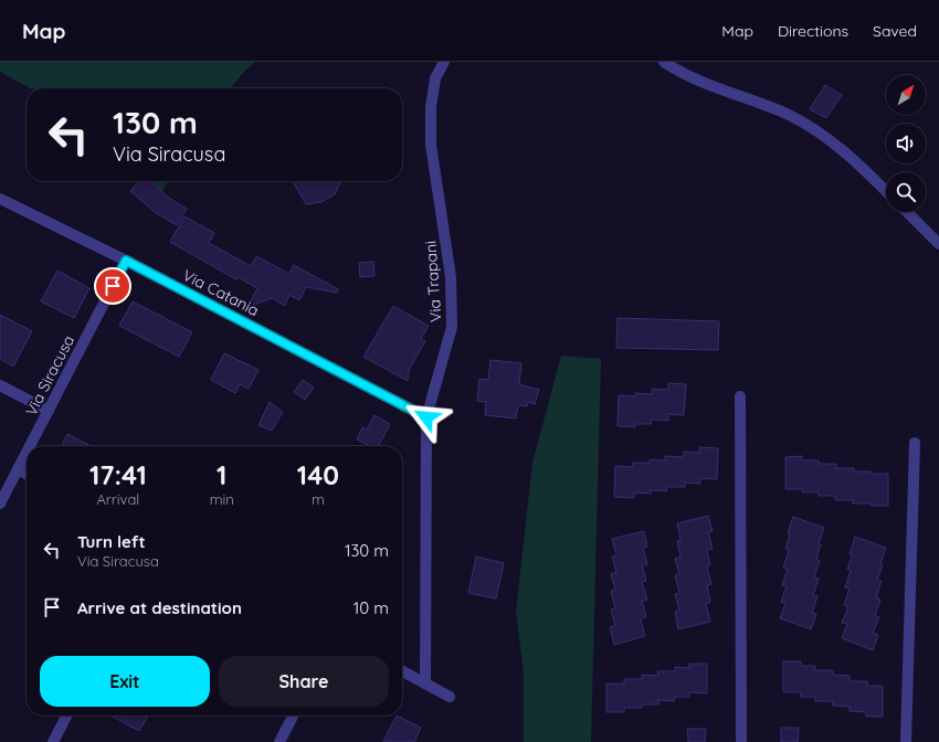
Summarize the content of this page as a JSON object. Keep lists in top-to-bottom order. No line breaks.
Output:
{"streets":{"street":["Via Trapani","Via Catania","Via Siracusa"]},"crossings":[["Via Trapani","Via Catania"],["Via Catania","Via Siracusa"]],"north":"top right","page":{"header":"Map","nav":["Map","Directions","Saved"],"turn":["130 m","Via Siracusa"],"eta":["17:41","Arrival","1","min","140","m"],"list":[{"name":"Turn left","note":"Via Siracusa","value":"130 m"},{"name":"Arrive at destination","value":"10 m"}],"buttons":["Exit","Share"]}}
